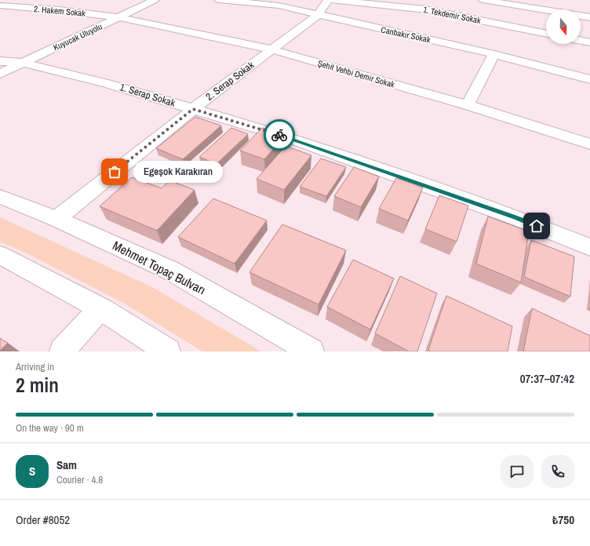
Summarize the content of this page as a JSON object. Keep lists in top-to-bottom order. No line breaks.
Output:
{"streets":{"street":["2. Hakem Sokak","1. Tekdemir Sokak","Canbakır Sokak","Kuyucak Uluyolu","Şehit Vehbi Demir Sokak","2. Serap Sokak","1. Serap Sokak","Mehmet Topaç Bulvarı"]},"crossings":[["2. Hakem Sokak","Kuyucak Uluyolu"],["2. Hakem Sokak","Şehit Vehbi Demir Sokak"],["Canbakır Sokak","2. Serap Sokak"],["Kuyucak Uluyolu","Şehit Vehbi Demir Sokak"],["Kuyucak Uluyolu","1. Serap Sokak"],["Şehit Vehbi Demir Sokak","2. Serap Sokak"],["2. Serap Sokak","1. Serap Sokak"],["2. Serap Sokak","Mehmet Topaç Bulvarı"]],"places":["Egeşok Karakıran"],"north":"bottom","page":{"bubble":"Egeşok Karakıran","heading":["2 min","Arriving in","07:37–07:42"],"panel":["Sam","Courier · 4.8","Order #8052","₺750"],"bar":"On the way · 90 m","round":"S"}}
